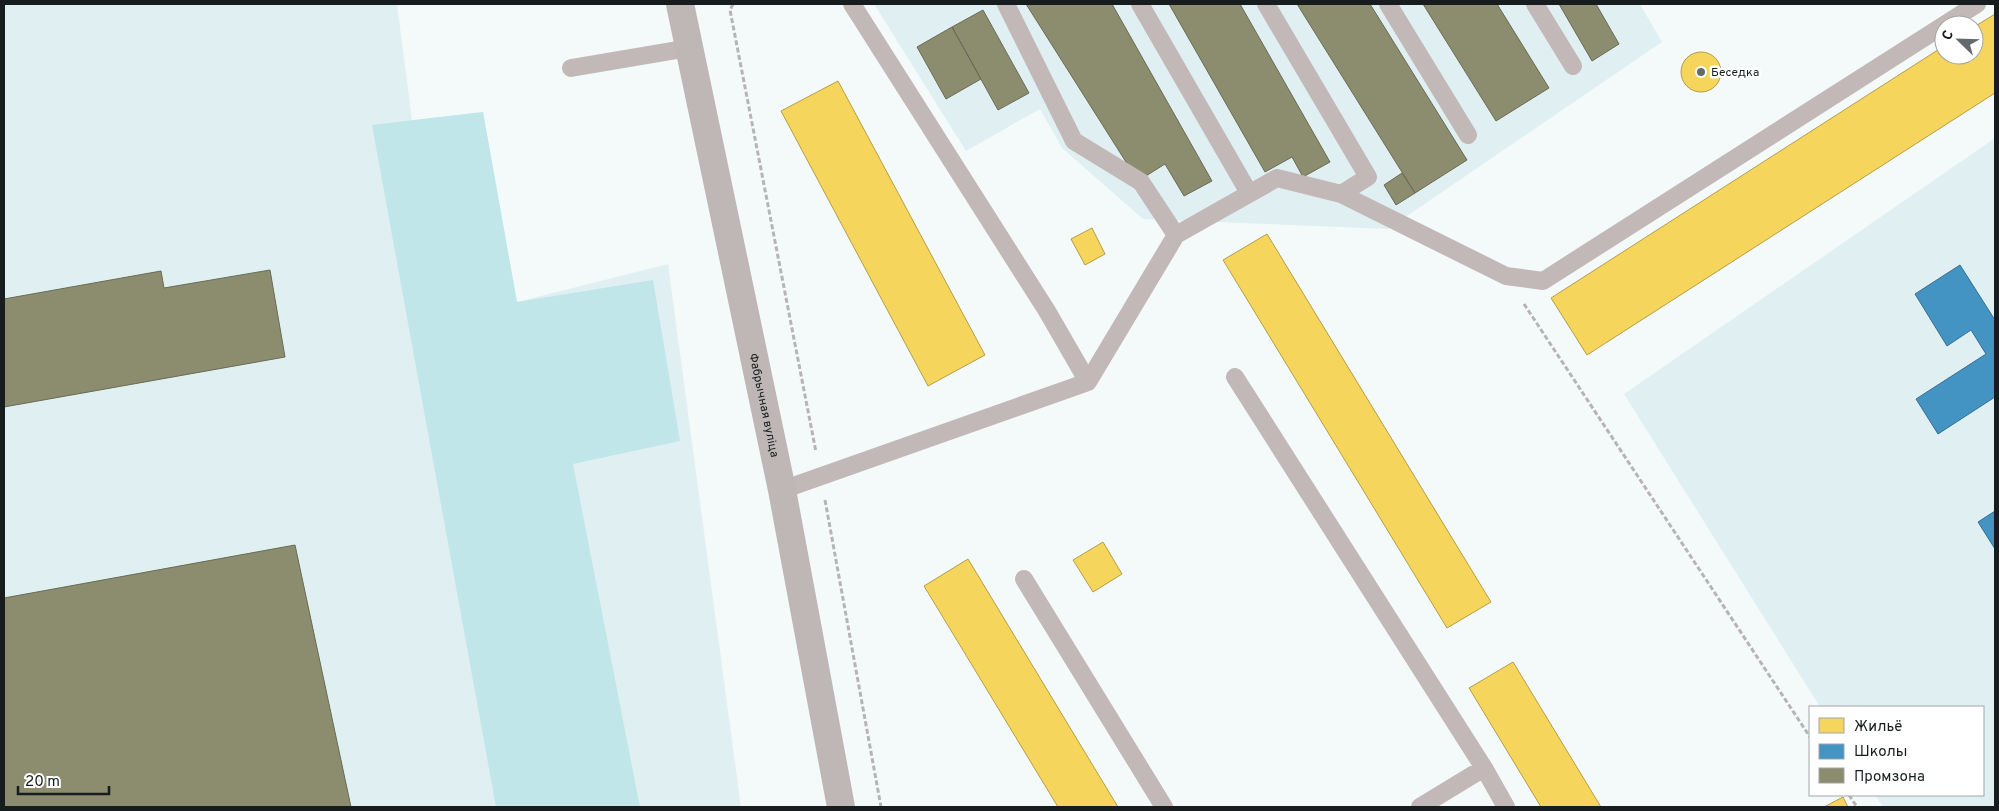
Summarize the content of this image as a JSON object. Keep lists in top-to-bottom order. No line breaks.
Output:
{"streets":{"main road":["Фабрычная вуліца"]},"places":["Беседка"],"legend":["Жильё","Школы","Промзона"],"scale_bar":"20 m","north":"top left"}
